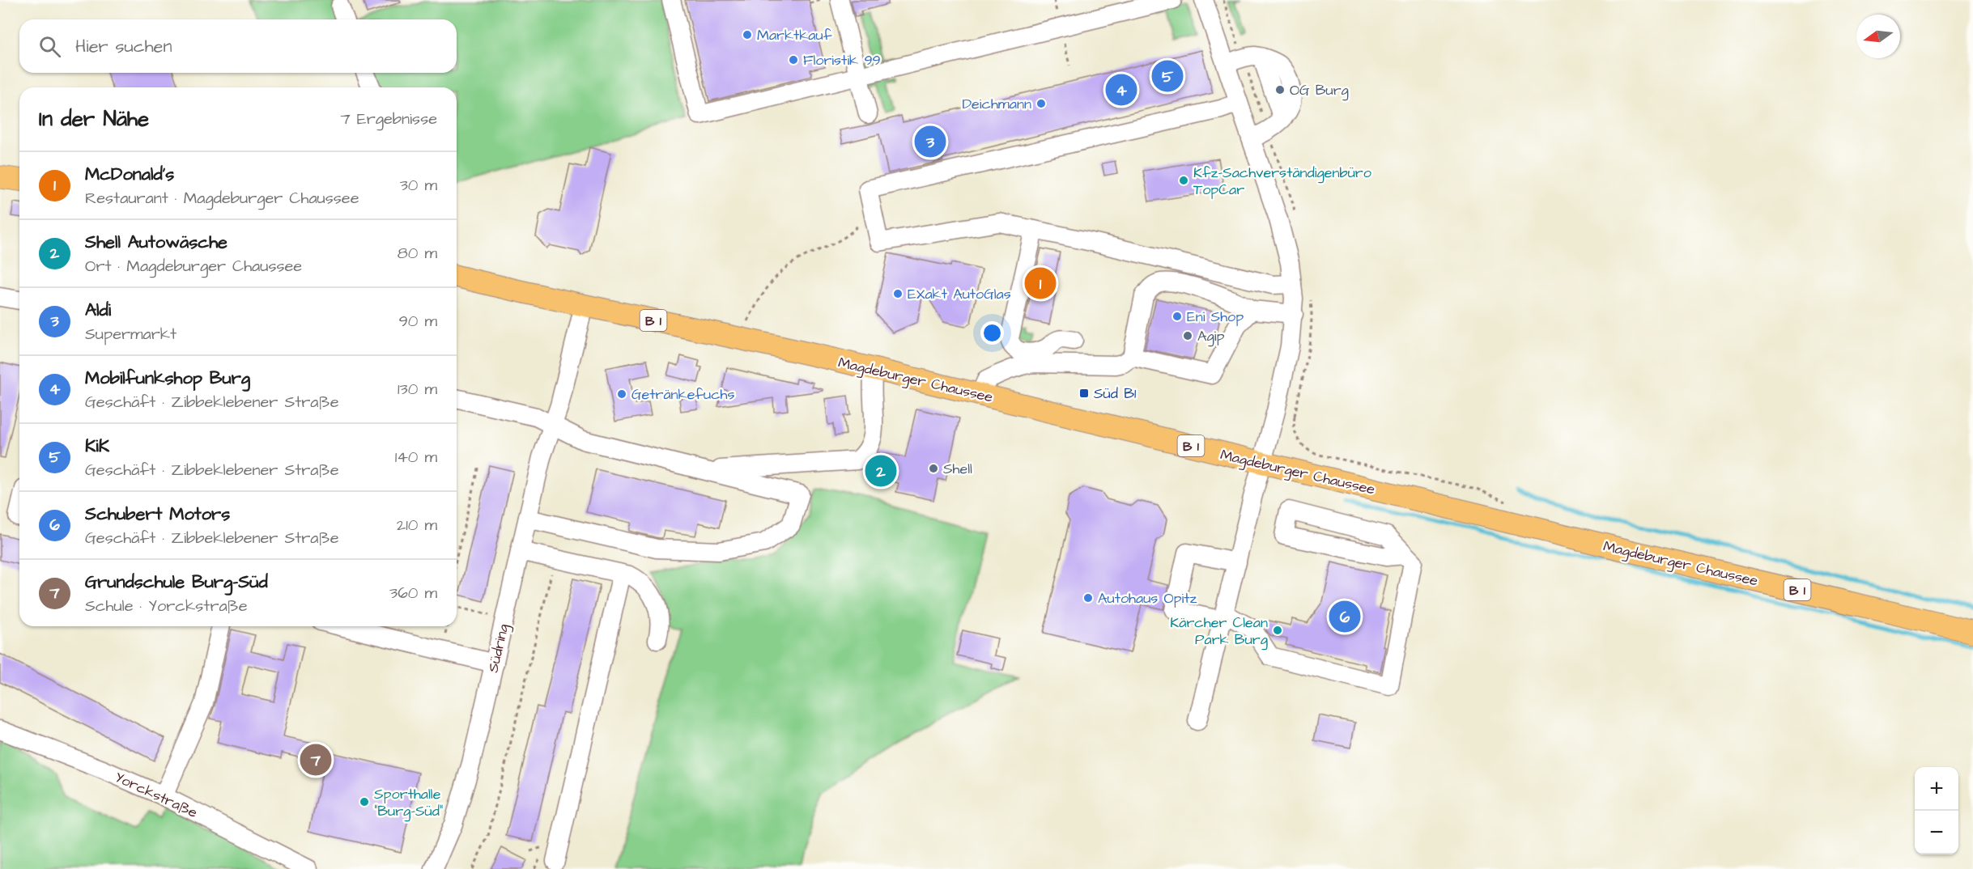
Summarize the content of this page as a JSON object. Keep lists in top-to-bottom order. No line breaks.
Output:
{"streets":{"main road":["B 1","Magdeburger Chaussee"],"street":["Südring","Yorckstraße"]},"crossings":[["Magdeburger Chaussee","Südring"]],"places":{"other":["Marktkauf","Floristik 99","OG Burg","Deichmann","Kfz-Sachverständigenbüro TopCar","EXakt AutoGlas","Eni Shop","Agip","Getränkefuchs","Shell","Autohaus Opitz","Kärcher Clean Park Burg","Sporthalle \"Burg-Süd\""],"transit":["Süd B1"]},"north":"left","page":{"search":"Hier suchen","pins":["5","4","3","1","2","6","7"],"heading":["In der Nähe","7 Ergebnisse"],"list":[{"mark":"1","name":"McDonald's","note":"Restaurant · Magdeburger Chaussee","value":"30 m"},{"mark":"2","name":"Shell Autowäsche","note":"Ort · Magdeburger Chaussee","value":"80 m"},{"mark":"3","name":"Aldi","note":"Supermarkt","value":"90 m"},{"mark":"4","name":"Mobilfunkshop Burg","note":"Geschäft · Zibbeklebener Straße","value":"130 m"},{"mark":"5","name":"KiK","note":"Geschäft · Zibbeklebener Straße","value":"140 m"},{"mark":"6","name":"Schubert Motors","note":"Geschäft · Zibbeklebener Straße","value":"210 m"},{"mark":"7","name":"Grundschule Burg-Süd","note":"Schule · Yorckstraße","value":"360 m"}],"map_buttons":["+","−"]}}
